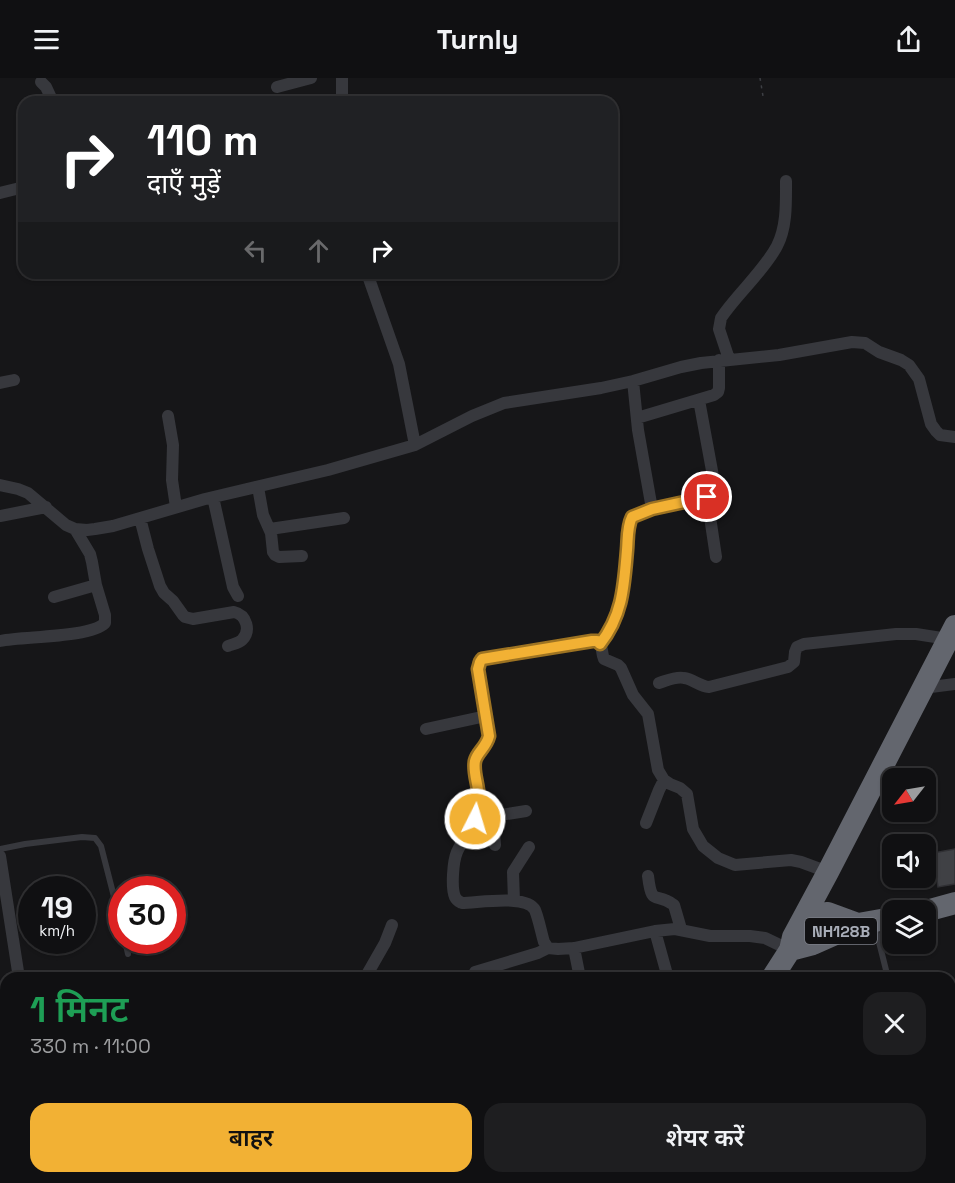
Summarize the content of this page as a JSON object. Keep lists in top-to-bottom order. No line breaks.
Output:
{"streets":{"highway":["NH128B"]},"north":"bottom left","page":{"header":"Turnly","turn":["110 m","दाएँ मुड़ें"],"speed":"19 km/h","limit":"30","heading":["1 मिनट","330 m · 11:00"],"buttons":["बाहर","शेयर करें"]}}
